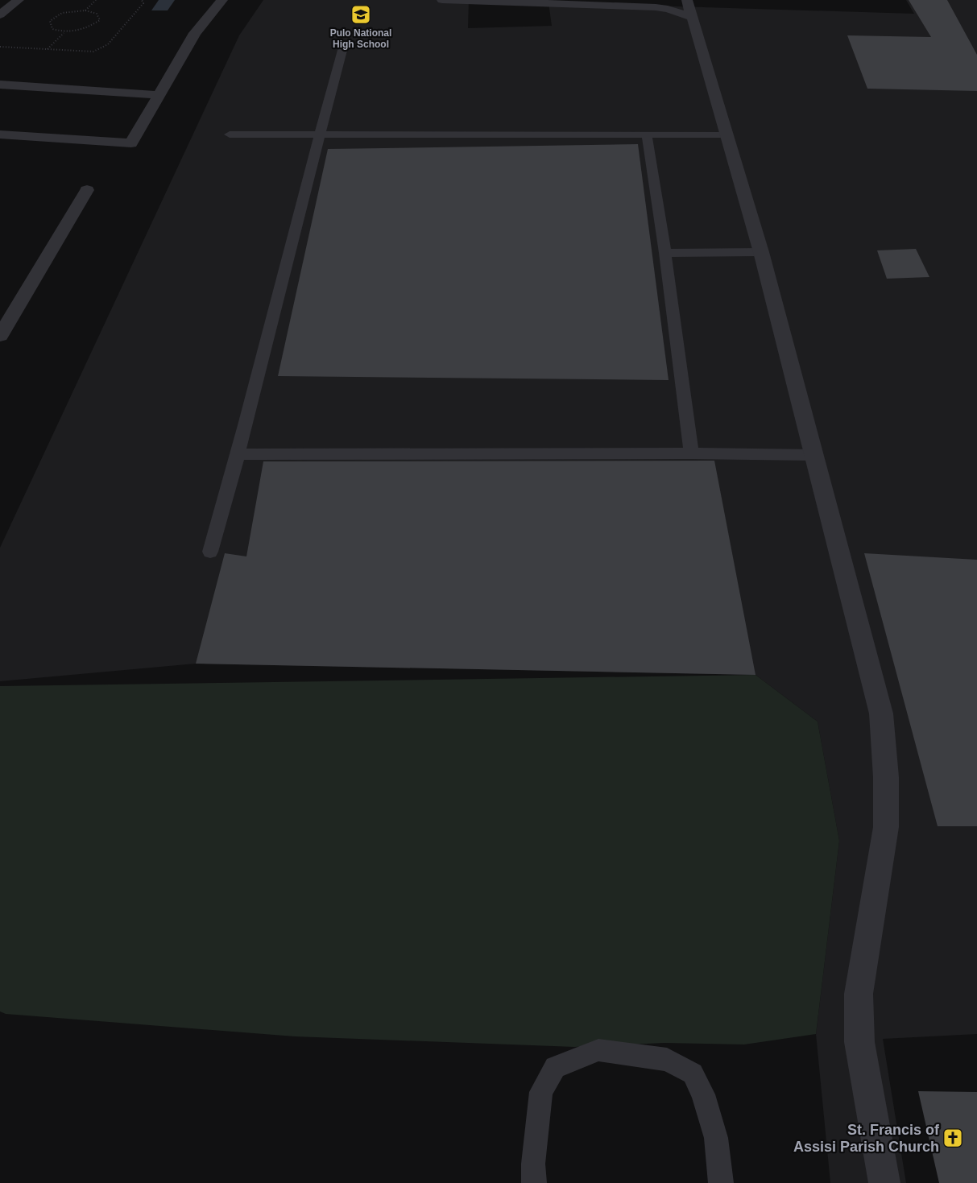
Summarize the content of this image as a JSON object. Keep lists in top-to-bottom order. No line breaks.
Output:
{"places":{"school or university":["Pulo National High School"],"church":["St. Francis of Assisi Parish Church"]}}
